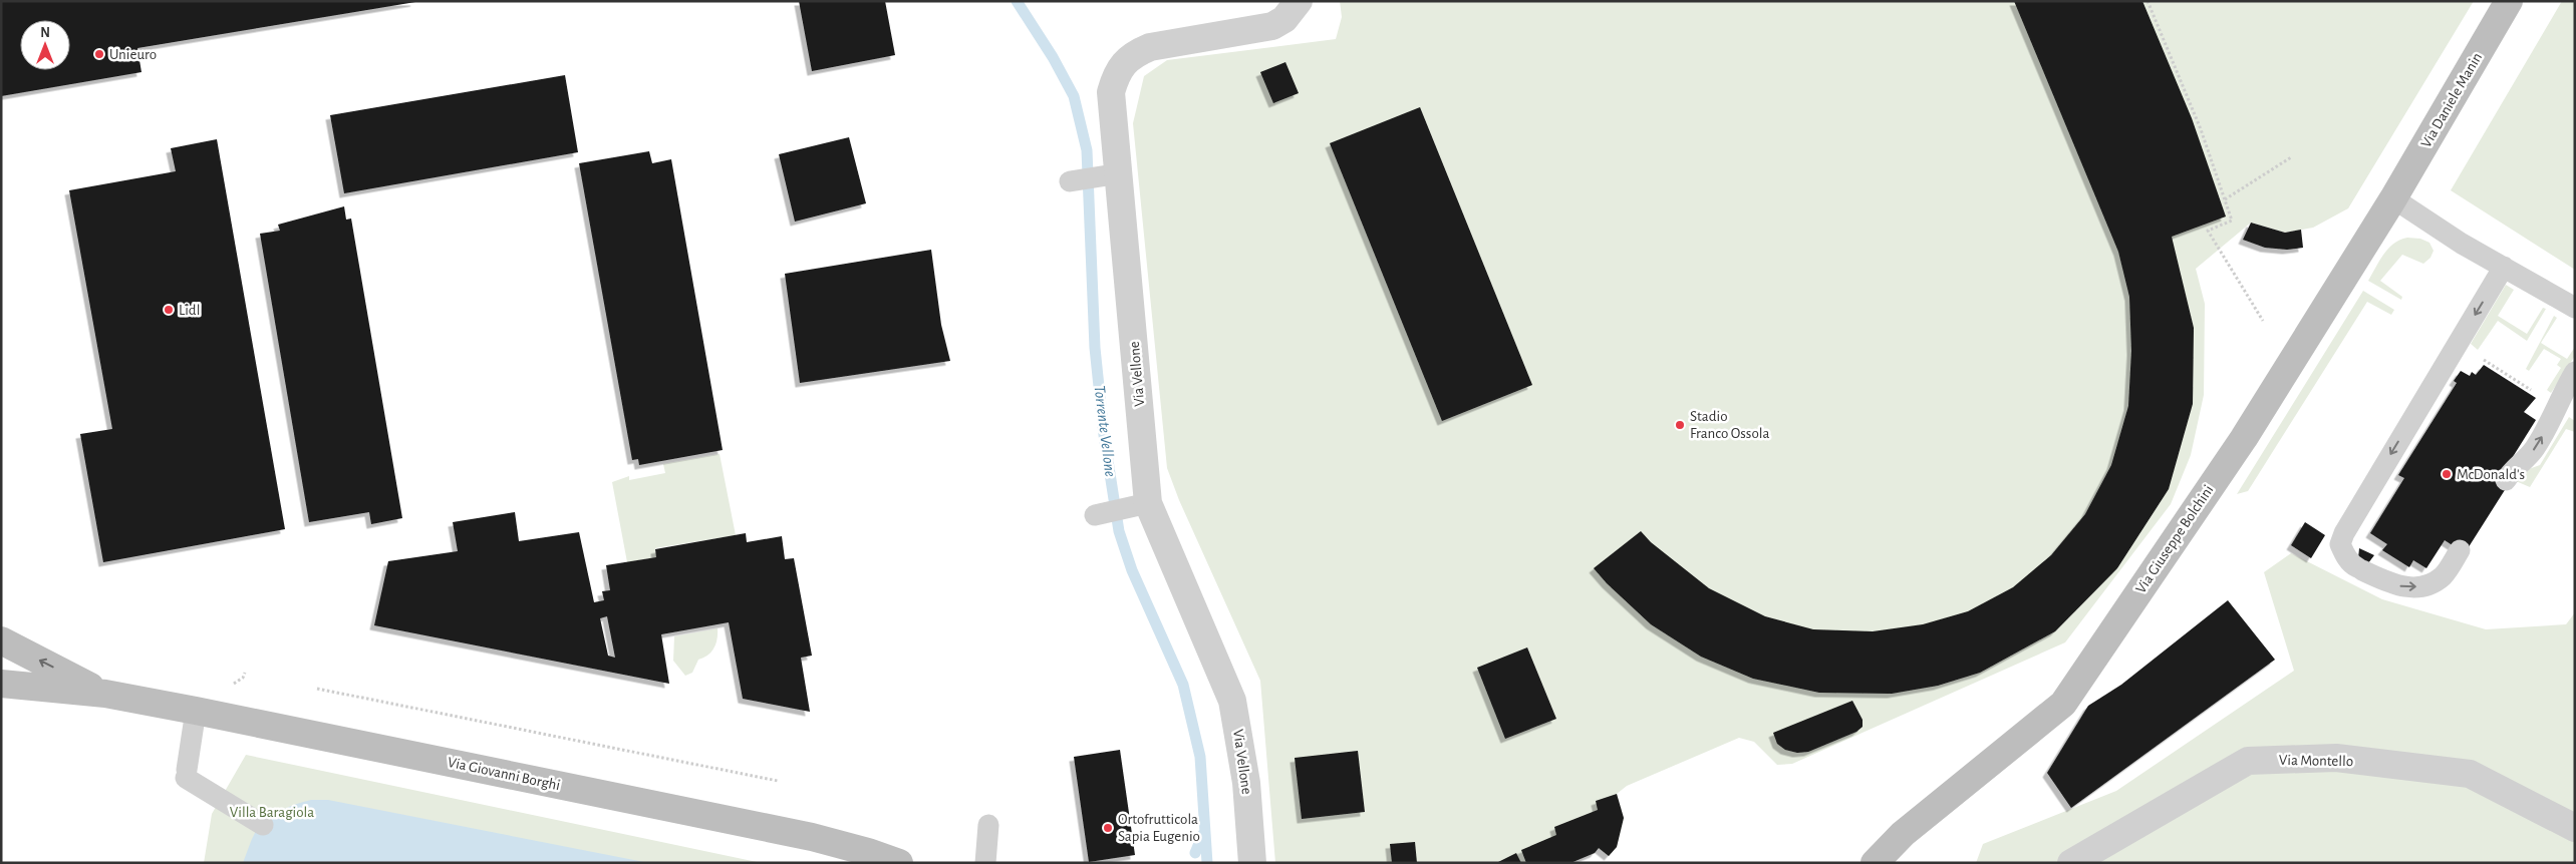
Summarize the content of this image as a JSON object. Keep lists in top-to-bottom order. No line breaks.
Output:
{"streets":{"main road":["Via Daniele Manin","Via Giuseppe Bolchini","Via Giovanni Borghi"],"street":["Via Vellone","Via Montello"]},"crossings":[["Via Daniele Manin","Via Giuseppe Bolchini"]],"water":["Torrente Vellone"],"parks":["Villa Baragiola"],"places":["Unieuro","Lidl","Stadio Franco Ossola","McDonald's","Ortofrutticola Sapia Eugenio"],"north":"top"}
